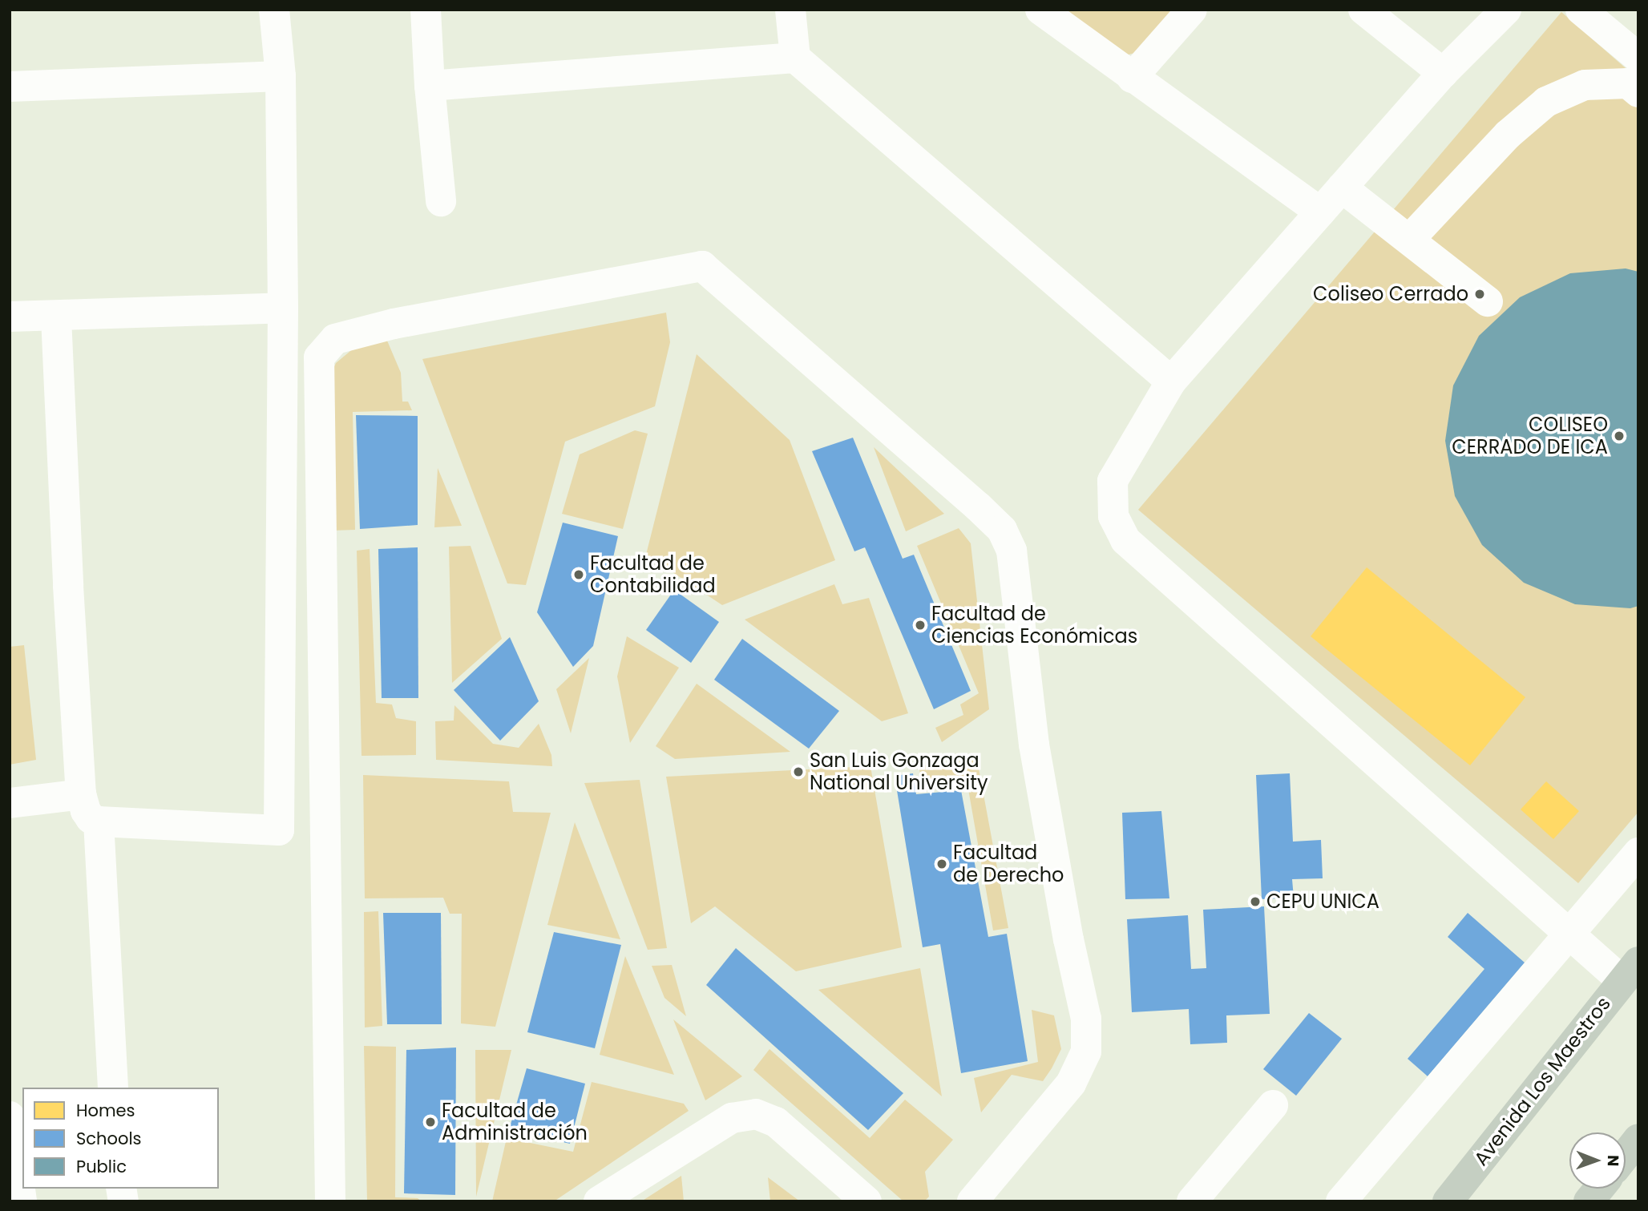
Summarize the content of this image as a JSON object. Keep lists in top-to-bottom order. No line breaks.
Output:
{"streets":{"highway":["Avenida Los Maestros"]},"places":["Coliseo Cerrado","COLISEO CERRADO DE ICA","Facultad de Contabilidad","Facultad de Ciencias Económicas","San Luis Gonzaga National University","Facultad de Derecho","CEPU UNICA","Facultad de Administración"],"legend":["Homes","Schools","Public"],"north":"right"}
